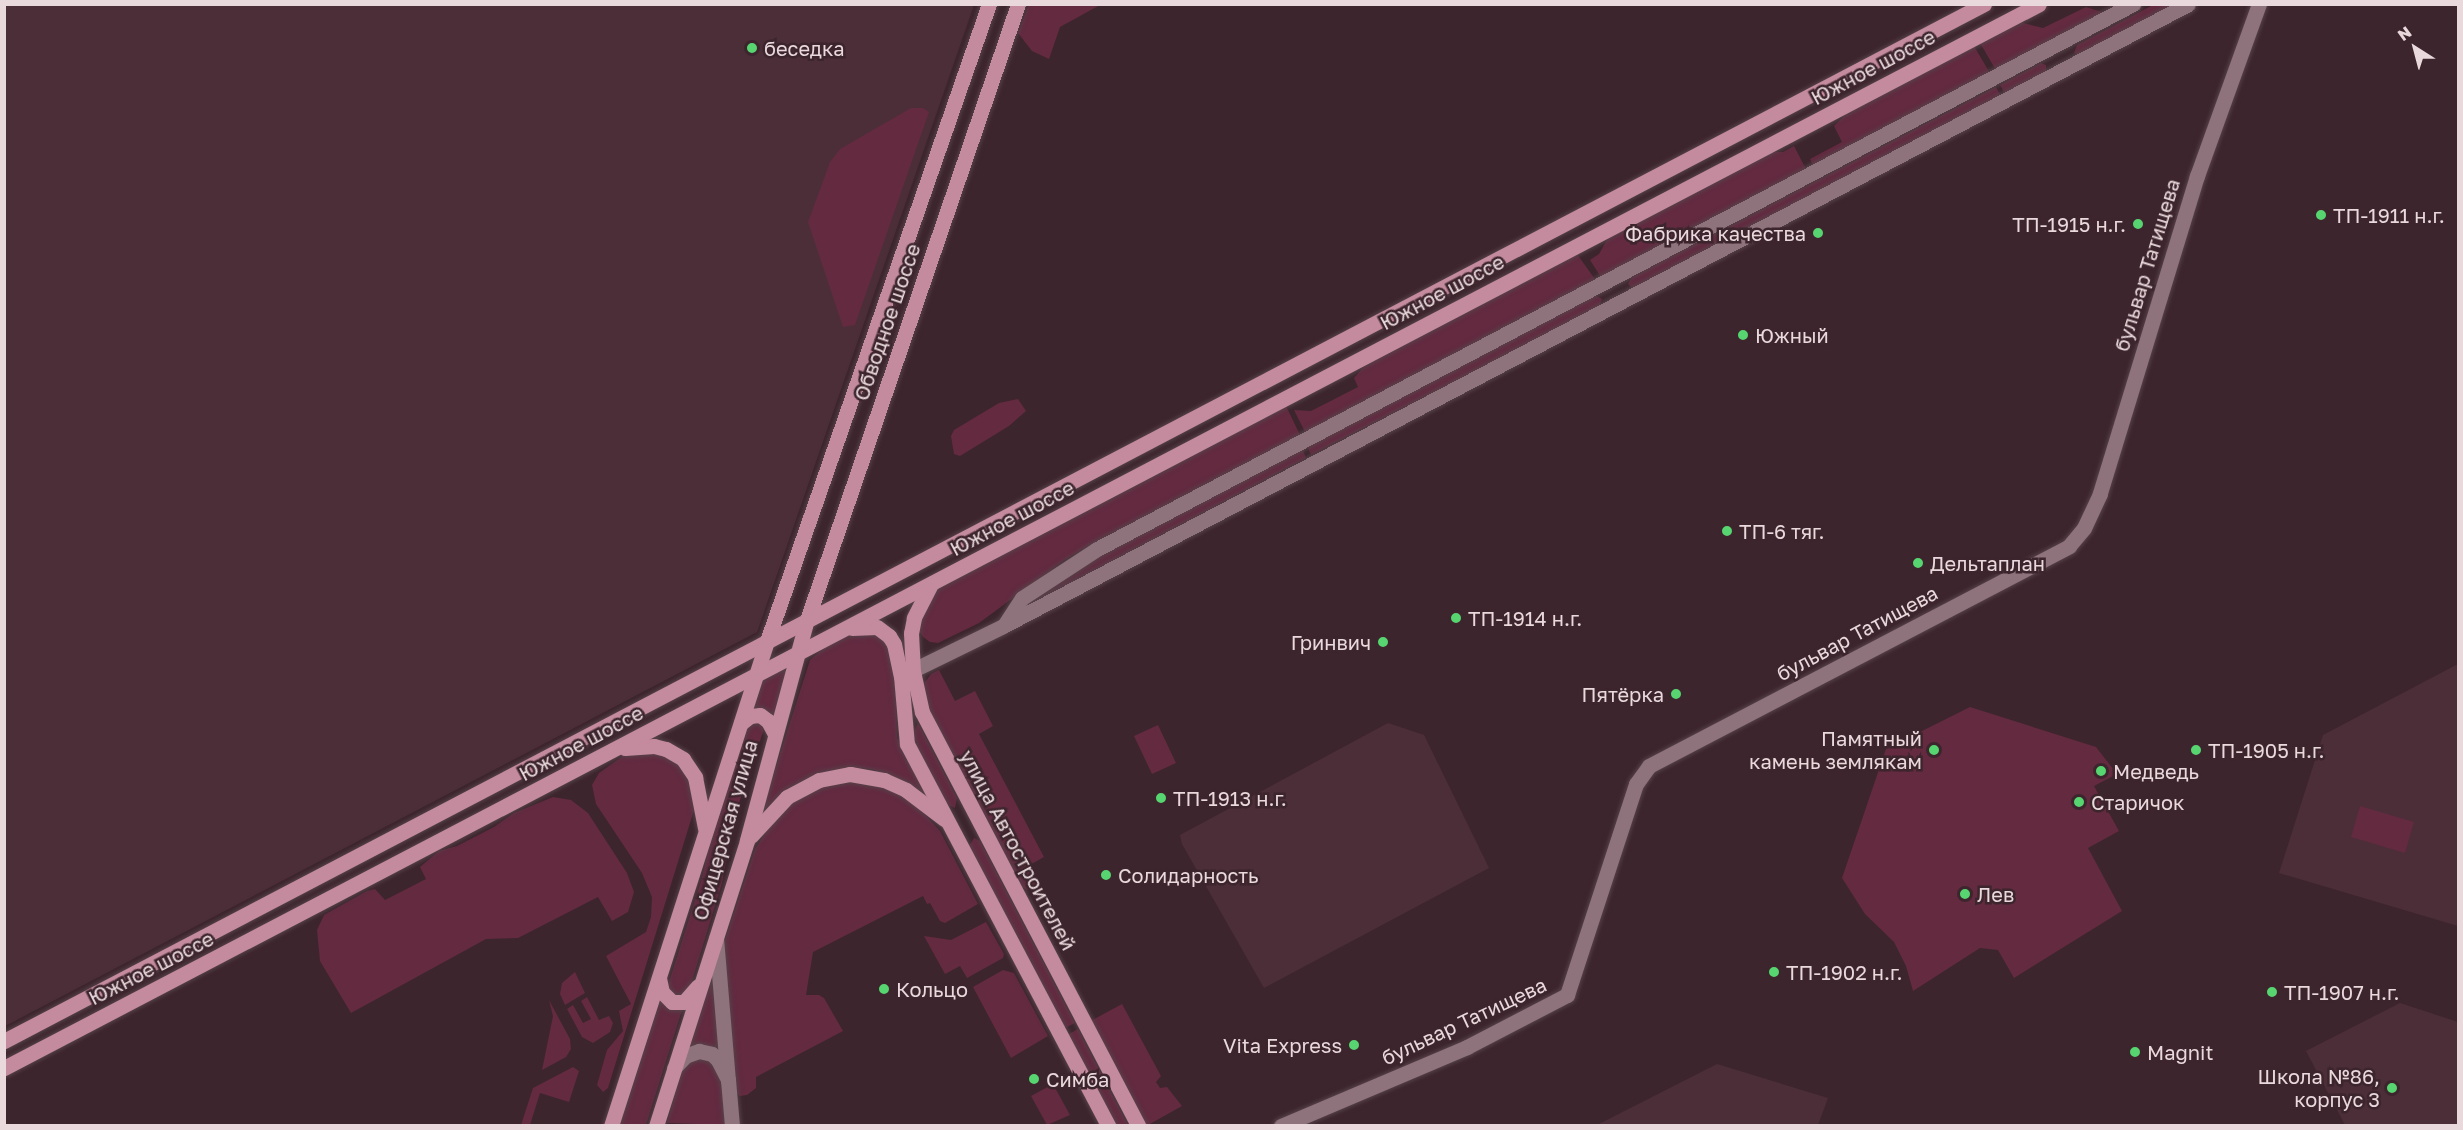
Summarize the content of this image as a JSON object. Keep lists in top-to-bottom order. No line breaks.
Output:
{"streets":{"main road":["Южное шоссе","Обводное шоссе","Офицерская улица","улица Автостроителей"],"street":["бульвар Татищева"]},"crossings":[["Южное шоссе","Обводное шоссе"],["Южное шоссе","Офицерская улица"],["Южное шоссе","улица Автостроителей"],["Обводное шоссе","Офицерская улица"],["Офицерская улица","улица Автостроителей"]],"places":["беседка","ТП-1911 н.г.","ТП-1915 н.г.","Фабрика качества","Южный","ТП-6 тяг.","Дельтаплан","ТП-1914 н.г.","Гринвич","Пятёрка","Памятный камень землякам","ТП-1905 н.г.","Медведь","ТП-1913 н.г.","Старичок","Солидарность","Лев","ТП-1902 н.г.","Кольцо","ТП-1907 н.г.","Vita Express","Magnit","Симба","Школа №86, корпус 3"],"north":"top left"}
